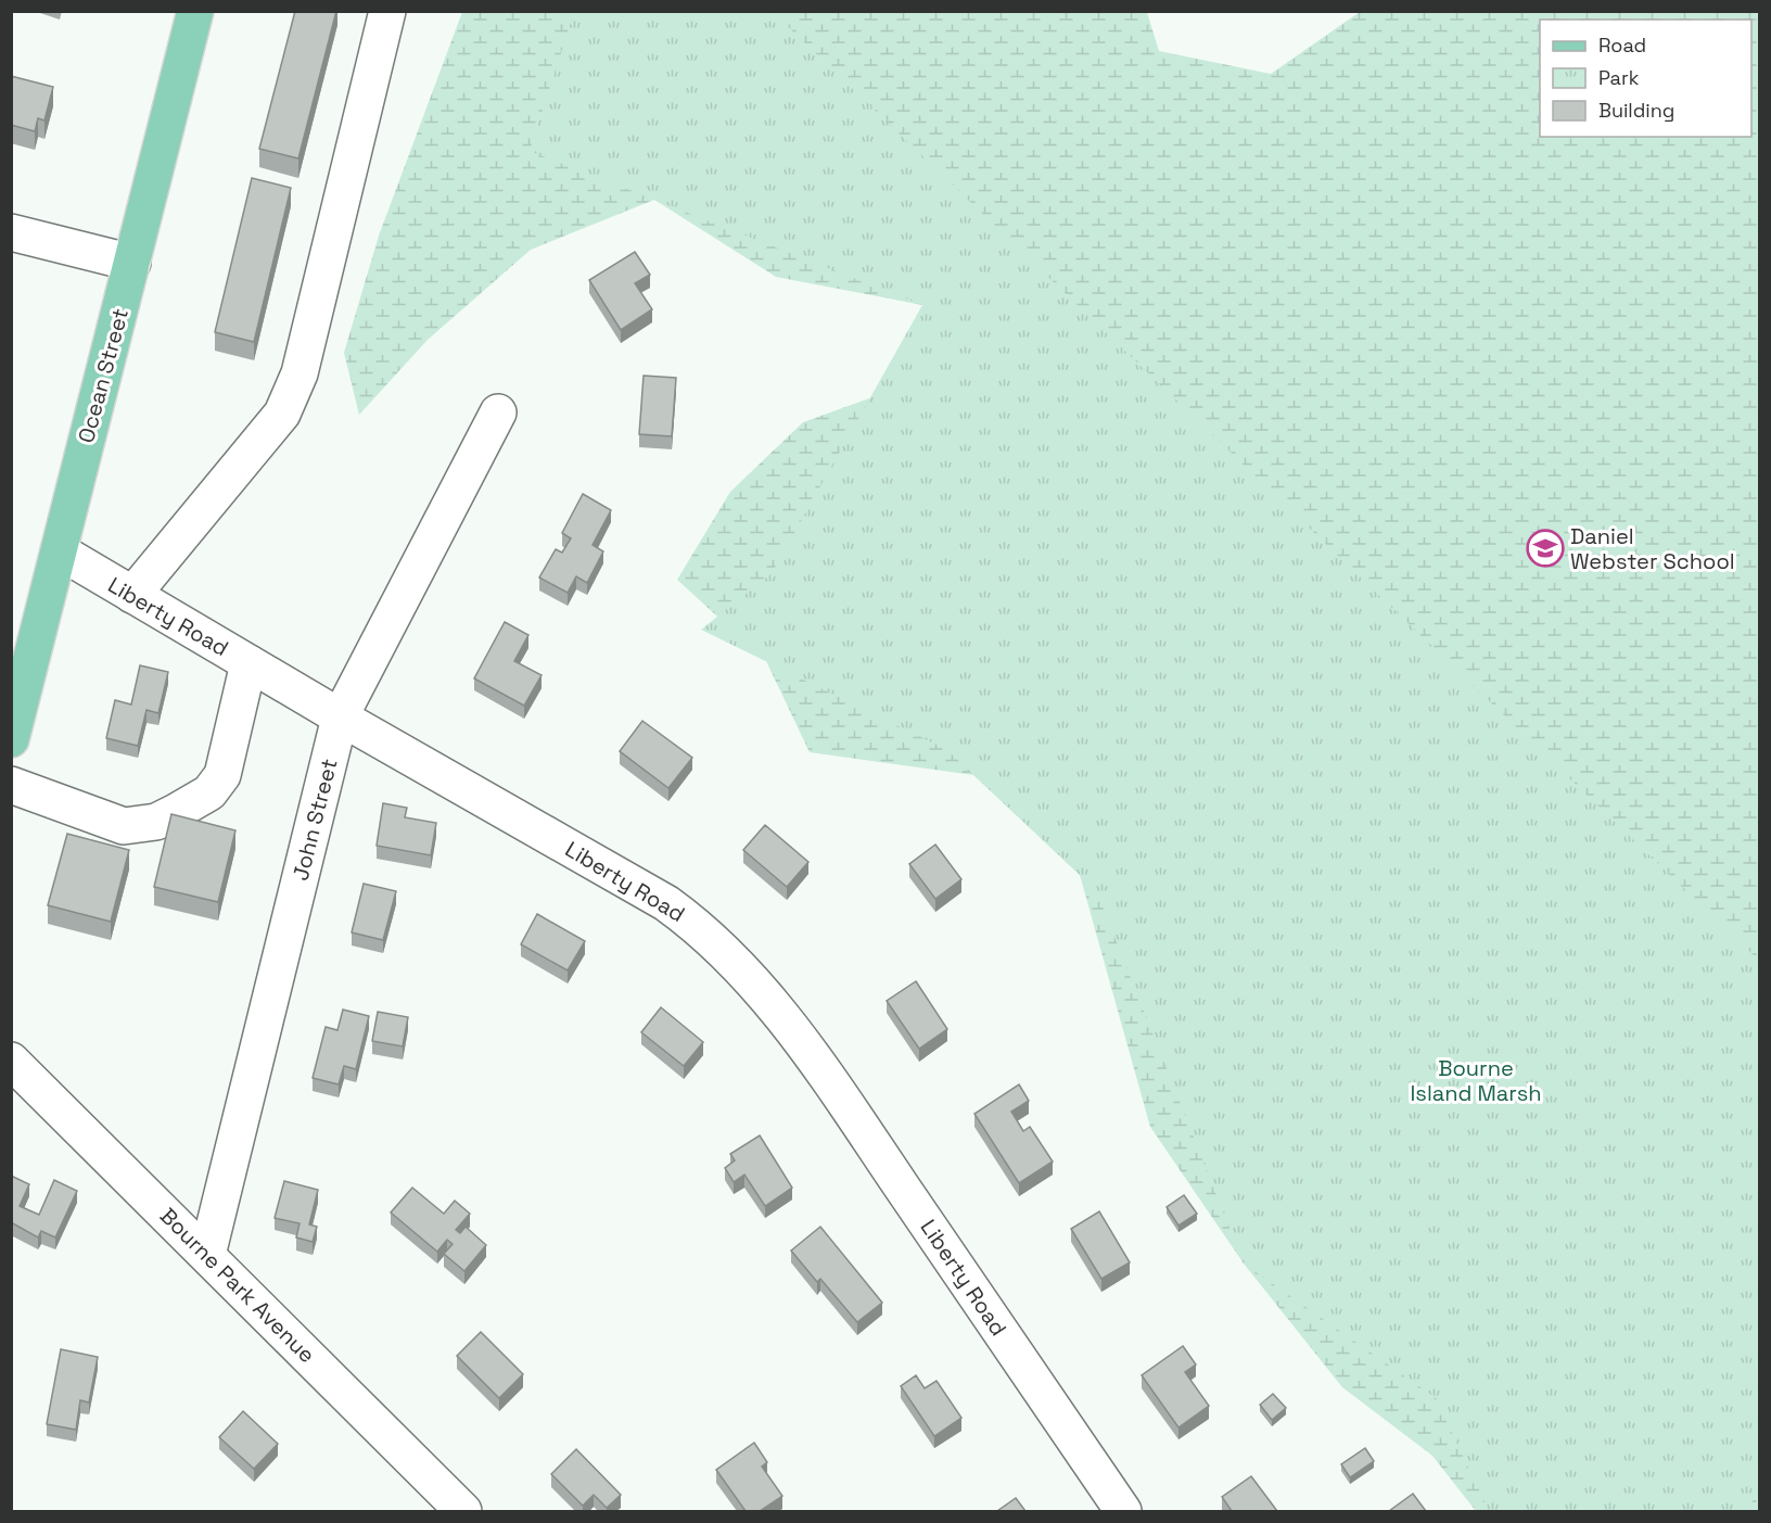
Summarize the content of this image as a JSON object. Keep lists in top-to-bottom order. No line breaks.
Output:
{"streets":{"main road":["Ocean Street"],"street":["Liberty Road","John Street","Bourne Park Avenue"]},"crossings":[["Ocean Street","Liberty Road"],["Liberty Road","John Street"],["John Street","Bourne Park Avenue"]],"parks":["Bourne Island Marsh"],"places":{"school or university":["Daniel Webster School"]},"legend":["Road","Park","Building"]}
